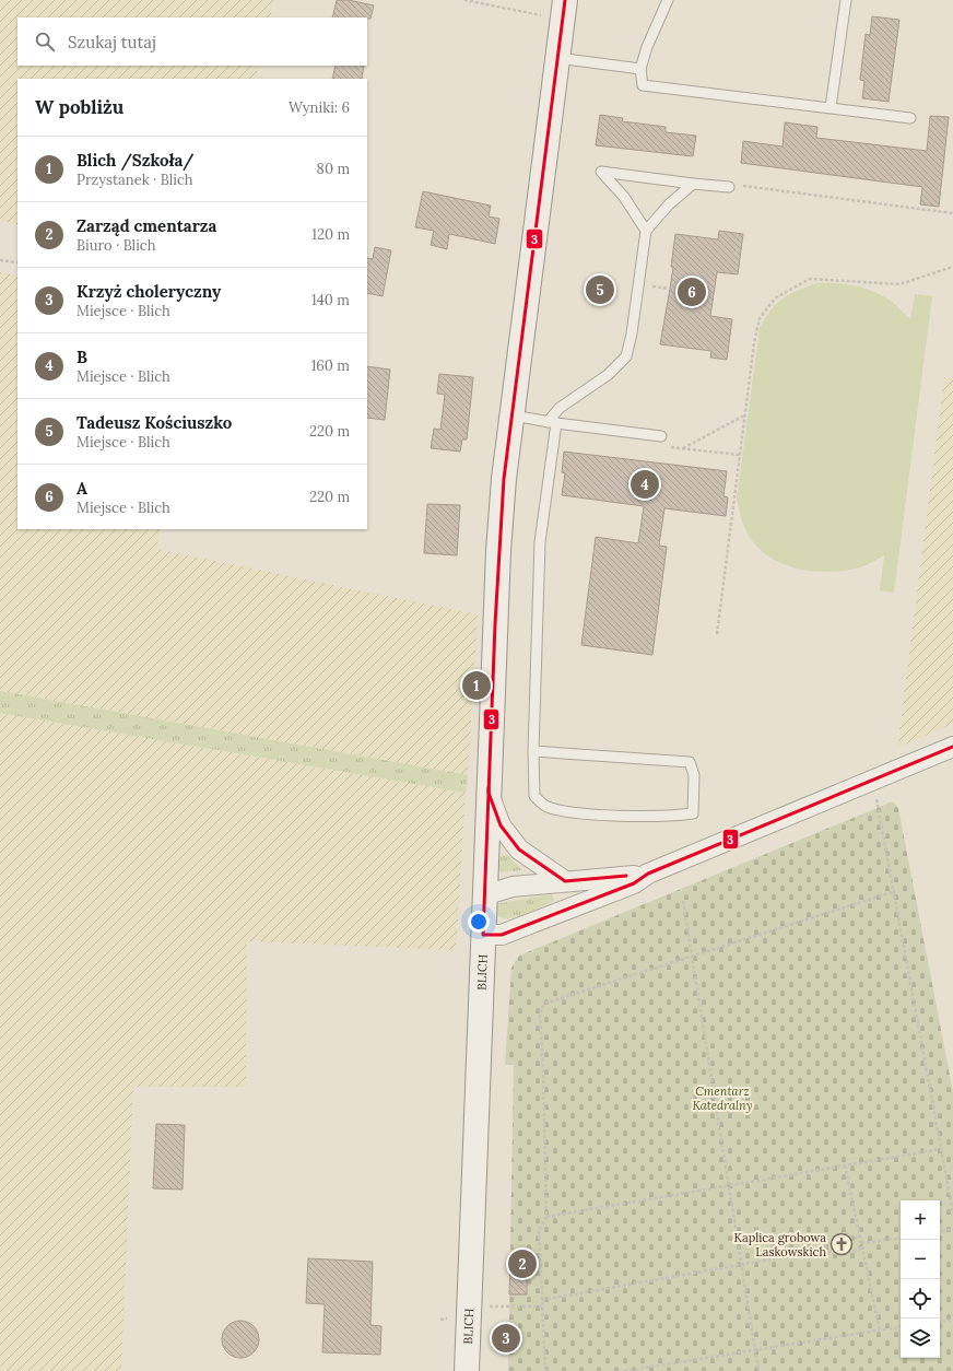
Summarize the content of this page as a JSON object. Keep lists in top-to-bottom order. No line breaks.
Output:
{"streets":{"street":["BLICH"]},"parks":["Cmentarz Katedralny"],"places":{"church":["Kaplica grobowa Laskowskich"]},"lines":["transit line 3"],"page":{"search":"Szukaj tutaj","heading":["W pobliżu","Wyniki: 6"],"list":[{"mark":"1","name":"Blich /Szkoła/","note":"Przystanek · Blich","value":"80 m"},{"mark":"2","name":"Zarząd cmentarza","note":"Biuro · Blich","value":"120 m"},{"mark":"3","name":"Krzyż choleryczny","note":"Miejsce · Blich","value":"140 m"},{"mark":"4","name":"B","note":"Miejsce · Blich","value":"160 m"},{"mark":"5","name":"Tadeusz Kościuszko","note":"Miejsce · Blich","value":"220 m"},{"mark":"6","name":"A","note":"Miejsce · Blich","value":"220 m"}],"pins":["5","6","4","1","2","3"],"map_buttons":["+","−"]}}
